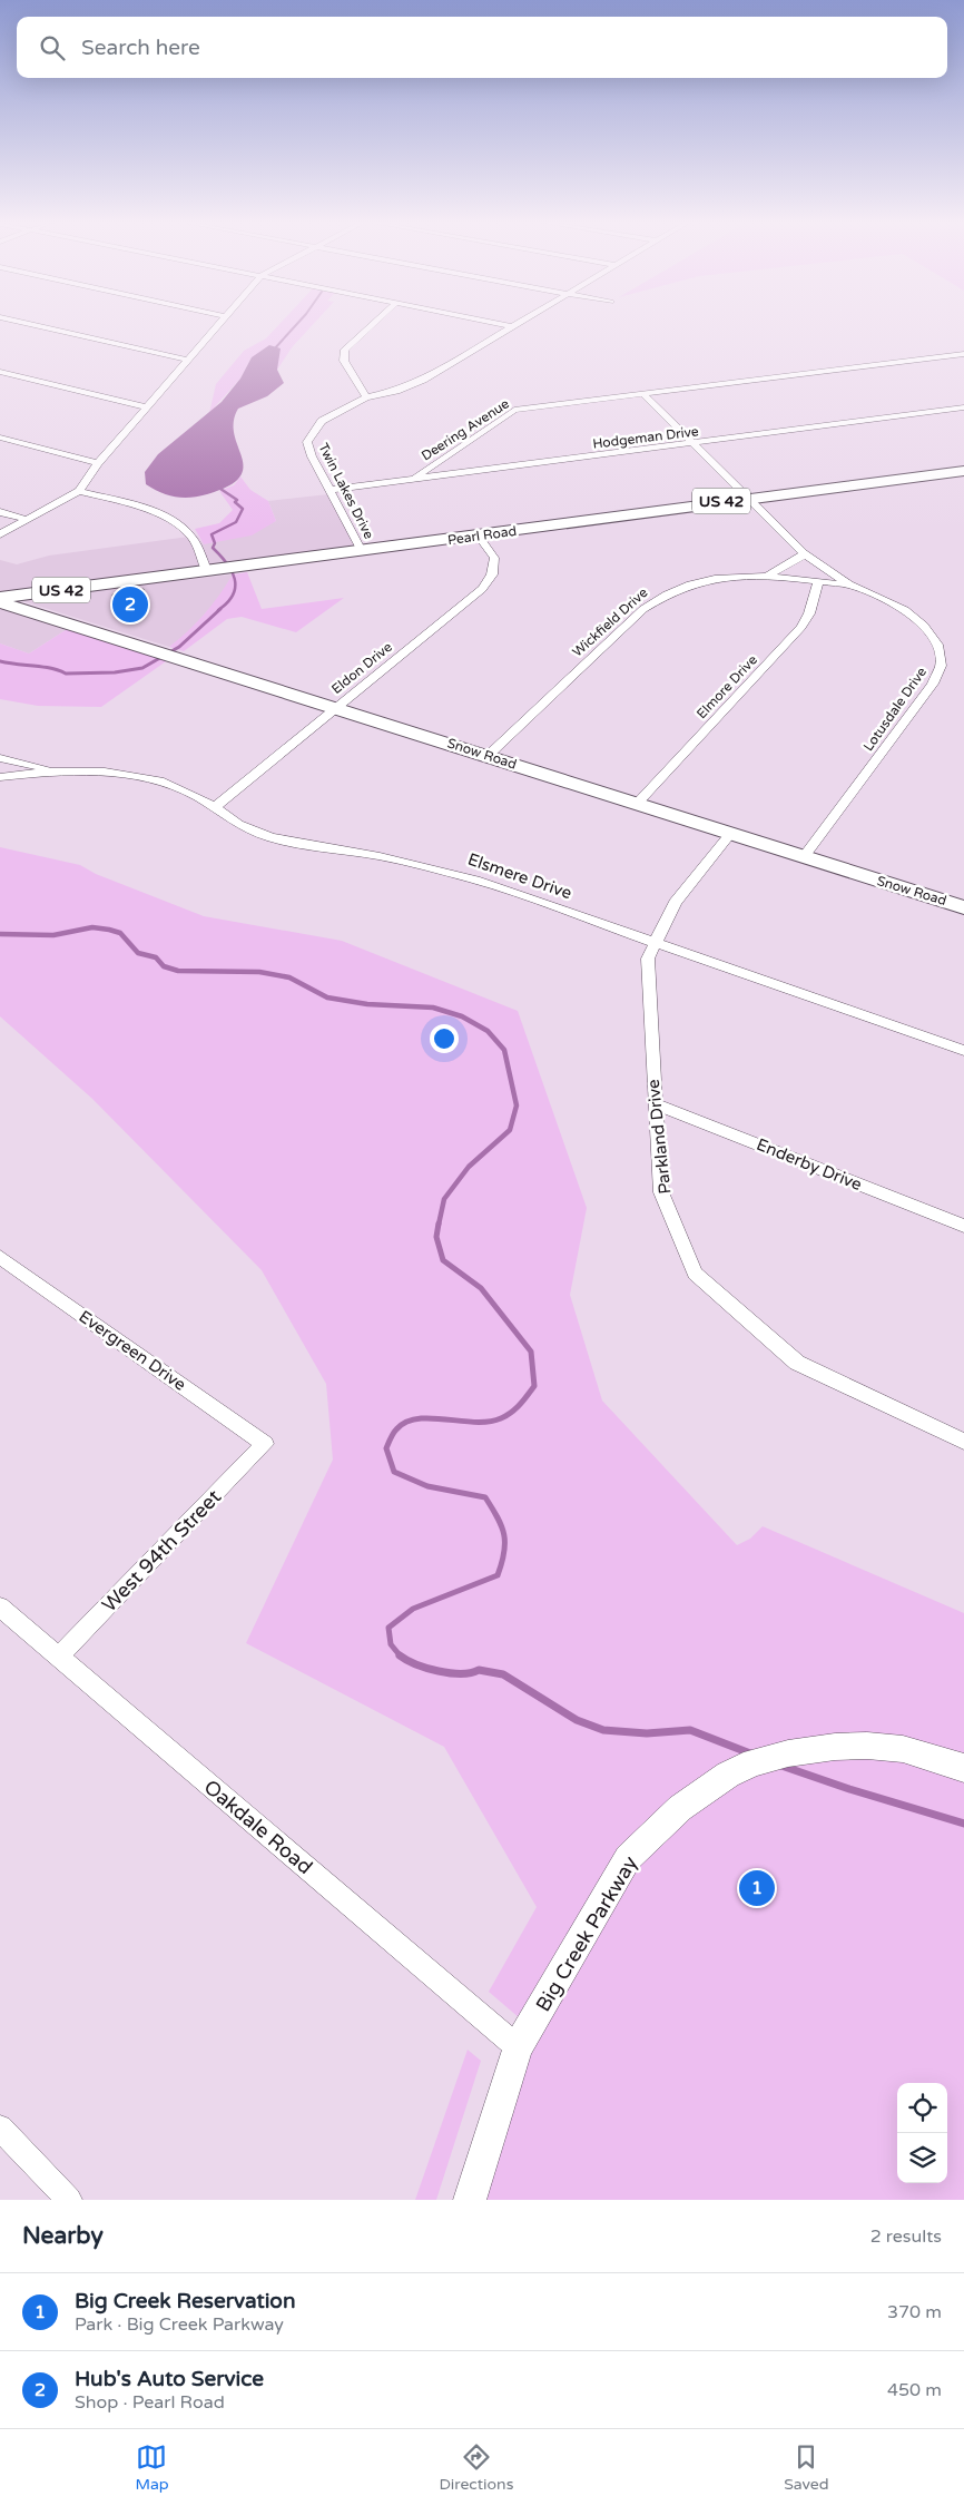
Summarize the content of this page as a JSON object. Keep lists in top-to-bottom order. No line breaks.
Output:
{"streets":{"main road":["US 42","Pearl Road","Snow Road"],"street":["Deering Avenue","Hodgeman Drive","Twin Lakes Drive","Wickfield Drive","Eldon Drive","Elmore Drive","Lotusdale Drive","Elsmere Drive","Parkland Drive","Enderby Drive","Evergreen Drive","West 94th Street","Oakdale Road","Big Creek Parkway"]},"crossings":[["Deering Avenue","Hodgeman Drive"],["Deering Avenue","Lotusdale Drive"],["Hodgeman Drive","Twin Lakes Drive"],["Hodgeman Drive","Lotusdale Drive"],["Twin Lakes Drive","Pearl Road"],["Pearl Road","Eldon Drive"],["Pearl Road","Lotusdale Drive"],["Wickfield Drive","Elmore Drive"],["Wickfield Drive","Lotusdale Drive"],["Wickfield Drive","Snow Road"],["Eldon Drive","Snow Road"],["Eldon Drive","Elsmere Drive"],["Elmore Drive","Snow Road"],["Lotusdale Drive","Snow Road"],["Snow Road","Parkland Drive"],["Elsmere Drive","Parkland Drive"],["Parkland Drive","Enderby Drive"],["Evergreen Drive","West 94th Street"],["West 94th Street","Oakdale Road"],["Oakdale Road","Big Creek Parkway"]],"page":{"search":"Search here","pins":["2","1"],"heading":["Nearby","2 results"],"list":[{"mark":"1","name":"Big Creek Reservation","note":"Park · Big Creek Parkway","value":"370 m"},{"mark":"2","name":"Hub's Auto Service","note":"Shop · Pearl Road","value":"450 m"}],"nav":["Map","Directions","Saved"]}}
